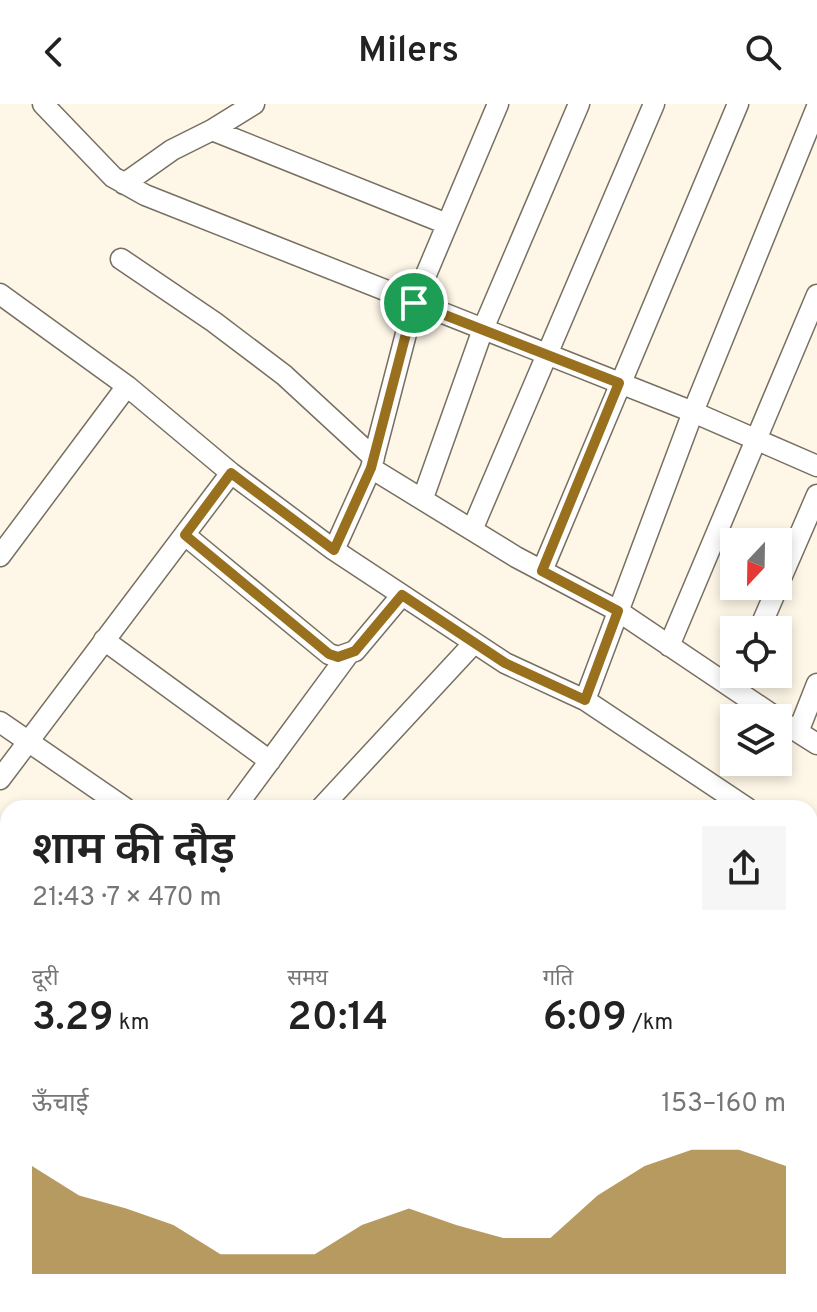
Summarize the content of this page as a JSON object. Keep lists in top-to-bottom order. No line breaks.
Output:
{"north":"bottom","page":{"header":"Milers","heading":["शाम की दौड़","21:43 · 7 × 470 m"],"stats":[["दूरी","3.29 km"],["समय","20:14"],["गति","6:09 /km"]],"chart":["ऊँचाई","153–160 m"]}}
